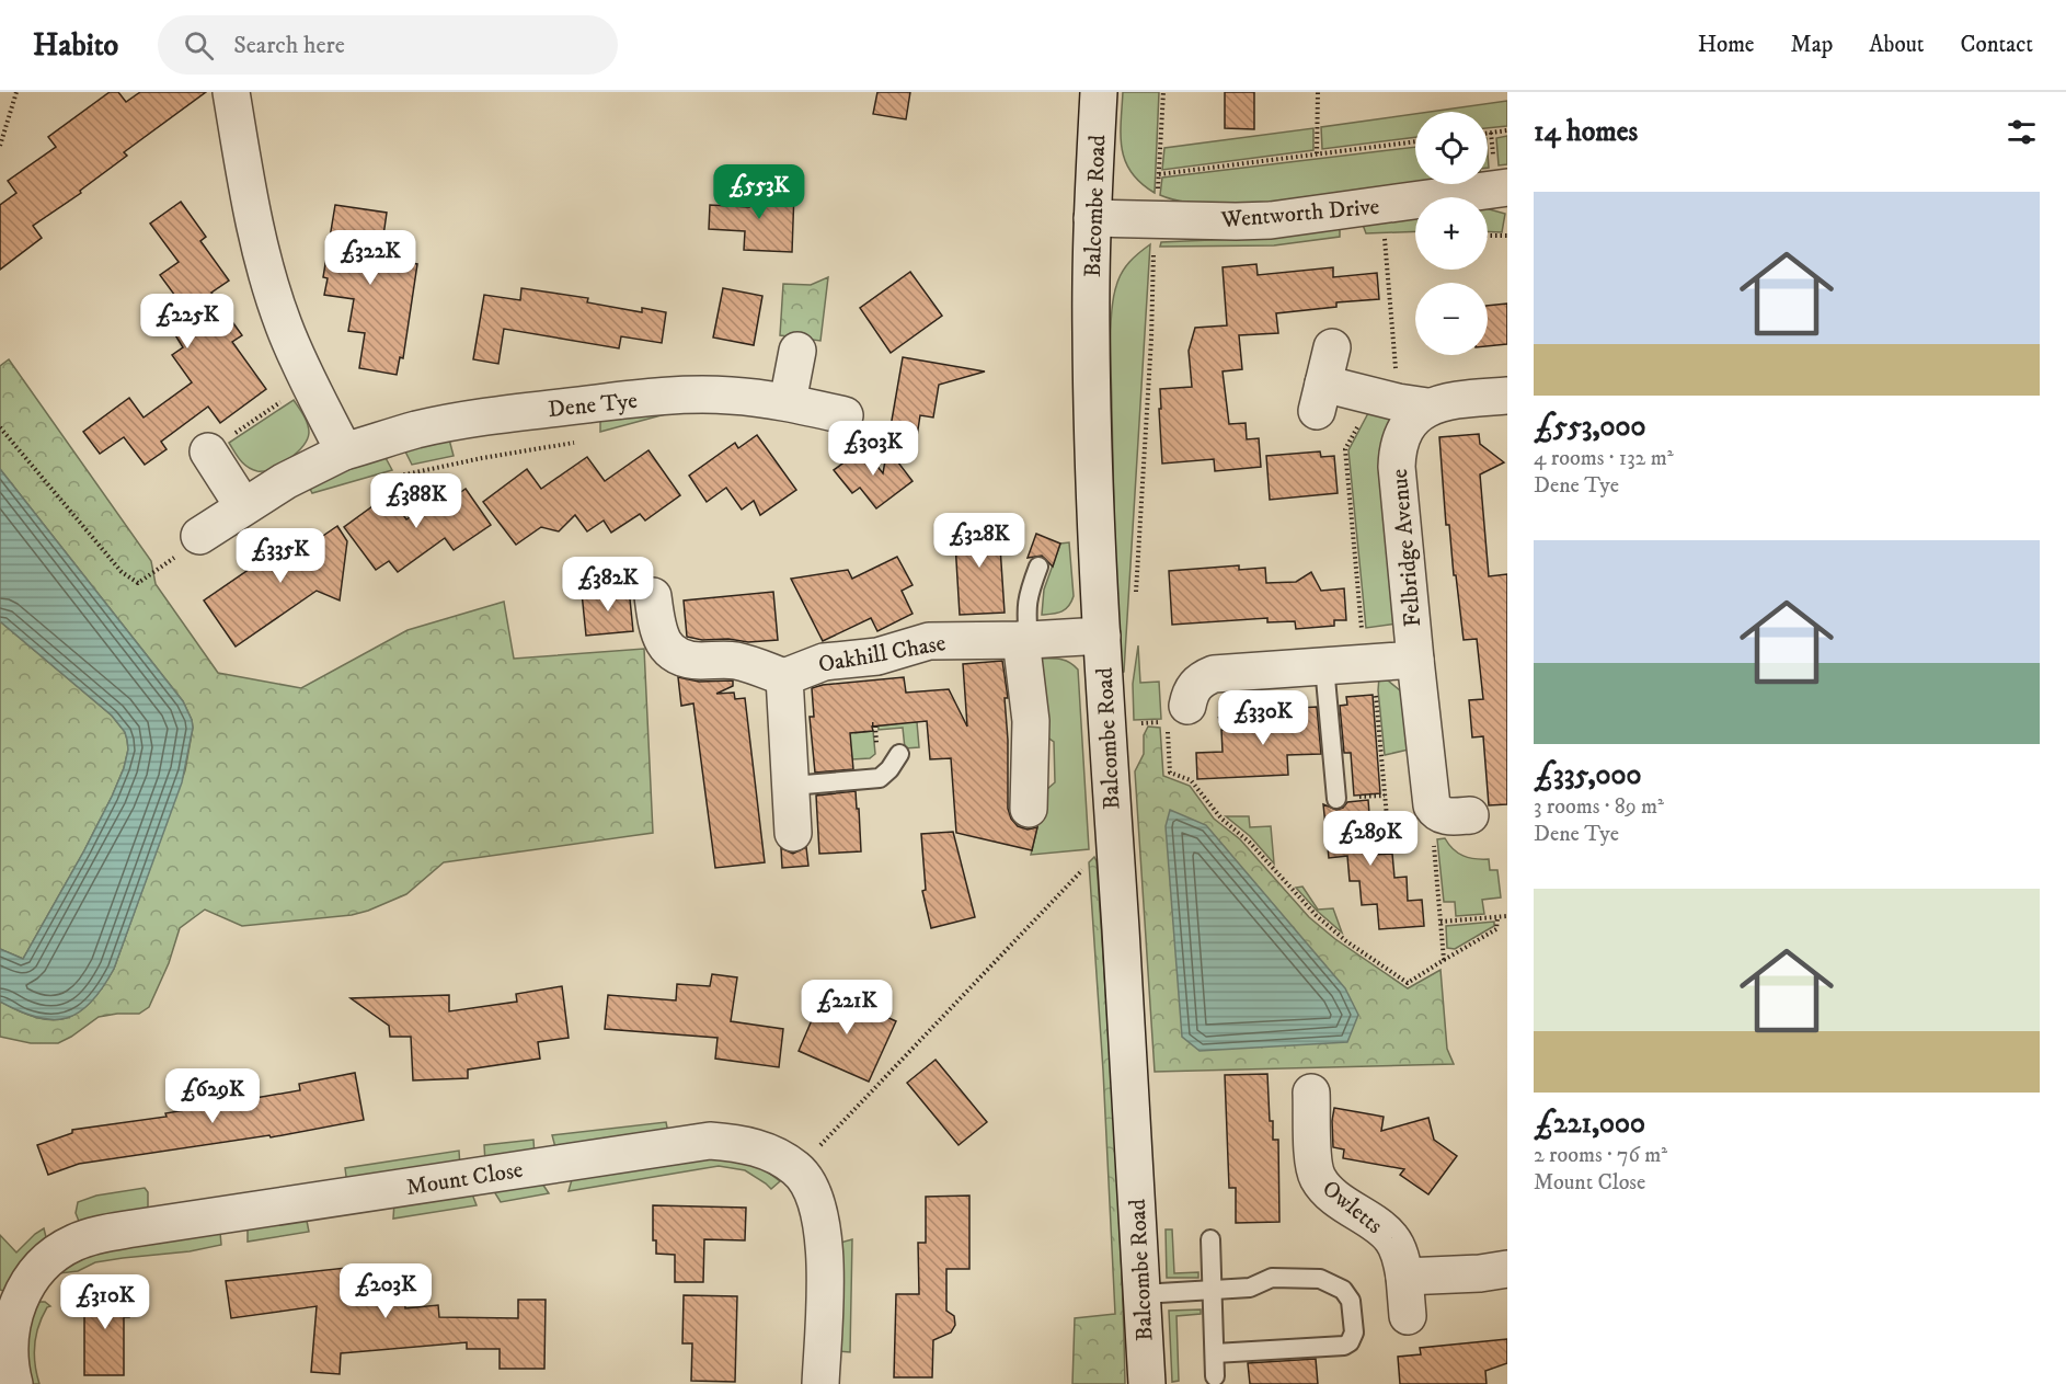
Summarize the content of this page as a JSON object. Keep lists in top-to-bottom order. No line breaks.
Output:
{"streets":{"street":["Balcombe Road","Wentworth Drive","Dene Tye","Felbridge Avenue","Oakhill Chase","Mount Close","Owletts"]},"crossings":[["Balcombe Road","Wentworth Drive"],["Balcombe Road","Oakhill Chase"]],"page":{"header":"Habito","search":"Search here","nav":["Home","Map","About","Contact"],"heading":"14 homes","map_buttons":["+","−"],"price":["£553K","£322K","£225K","£303K","£388K","£328K","£335K","£382K","£330K","£289K","£221K","£629K","£203K","£310K"],"list":[{"name":"£553,000","note":"4 rooms · 132 m² · Dene Tye"},{"name":"£335,000","note":"3 rooms · 89 m² · Dene Tye"},{"name":"£221,000","note":"2 rooms · 76 m² · Mount Close"}]}}
